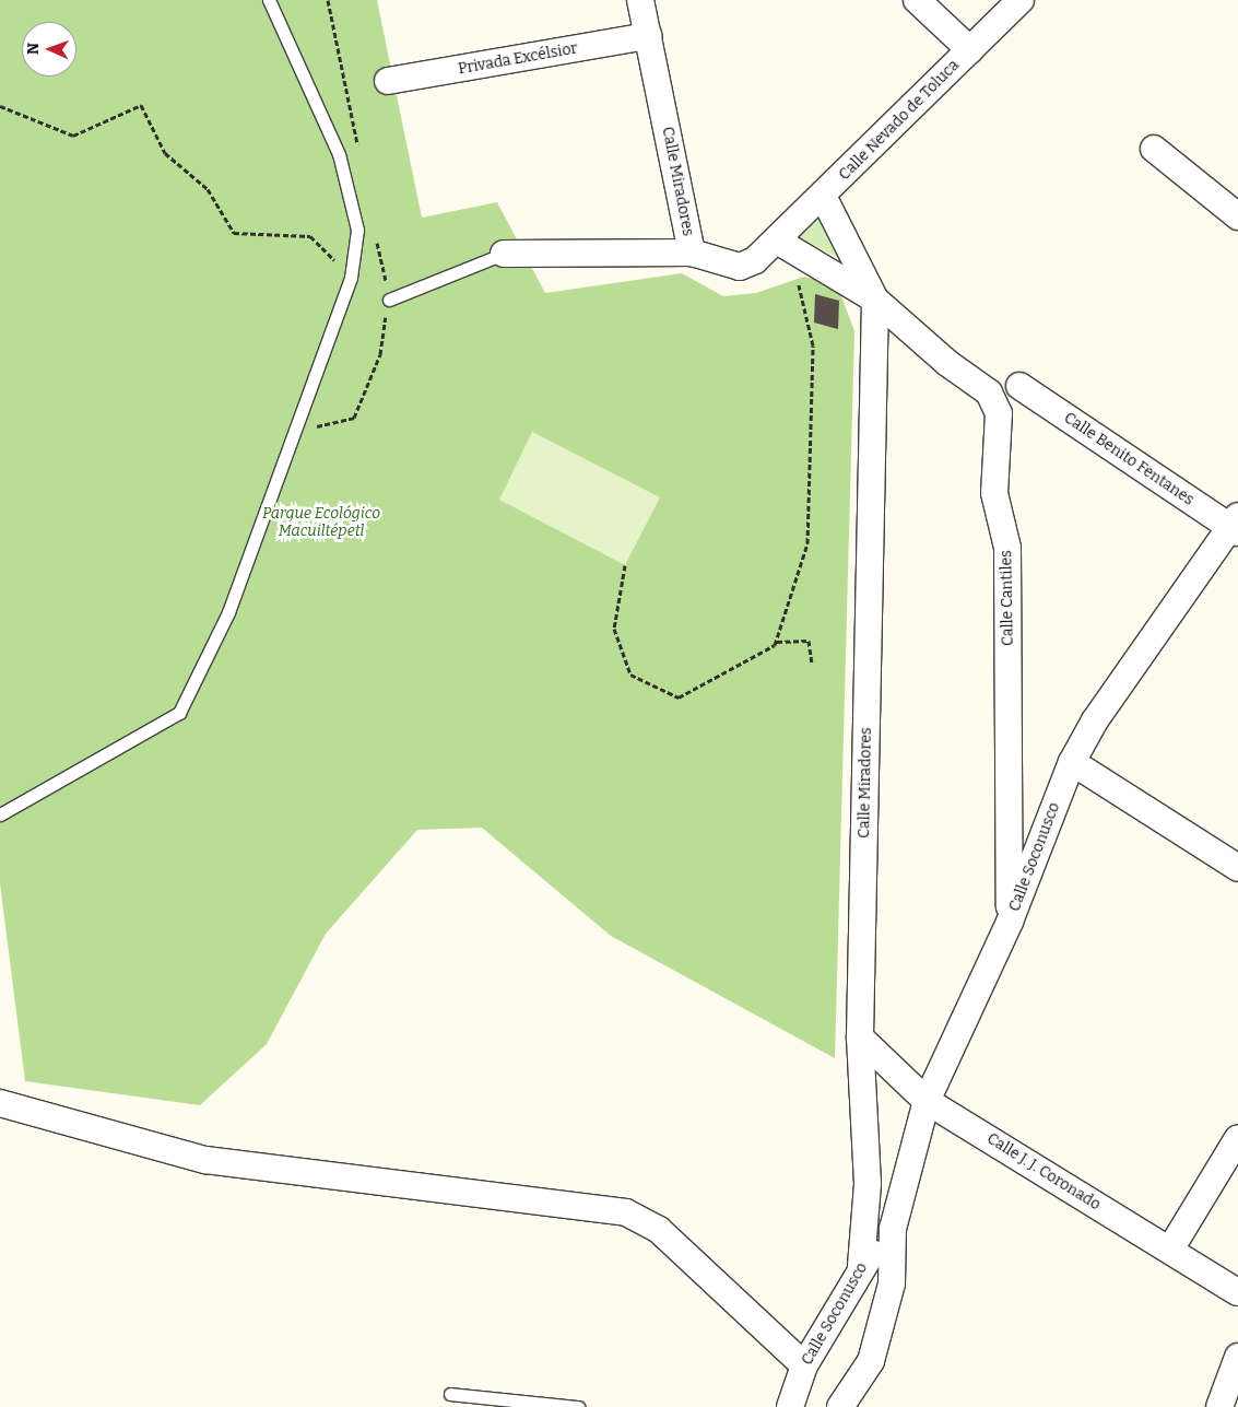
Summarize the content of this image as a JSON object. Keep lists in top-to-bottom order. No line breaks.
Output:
{"streets":{"street":["Privada Excélsior","Calle Nevado de Toluca","Calle Miradores","Calle Benito Fentanes","Calle Cantiles","Calle Soconusco","Calle J. J. Coronado"]},"crossings":[["Privada Excélsior","Calle Miradores"],["Calle Nevado de Toluca","Calle Miradores"],["Calle Miradores","Calle Cantiles"],["Calle Miradores","Calle Soconusco"],["Calle Miradores","Calle J. J. Coronado"],["Calle Benito Fentanes","Calle Soconusco"],["Calle Cantiles","Calle Soconusco"],["Calle Soconusco","Calle J. J. Coronado"]],"parks":["Parque Ecológico Macuiltépetl"],"north":"left"}
